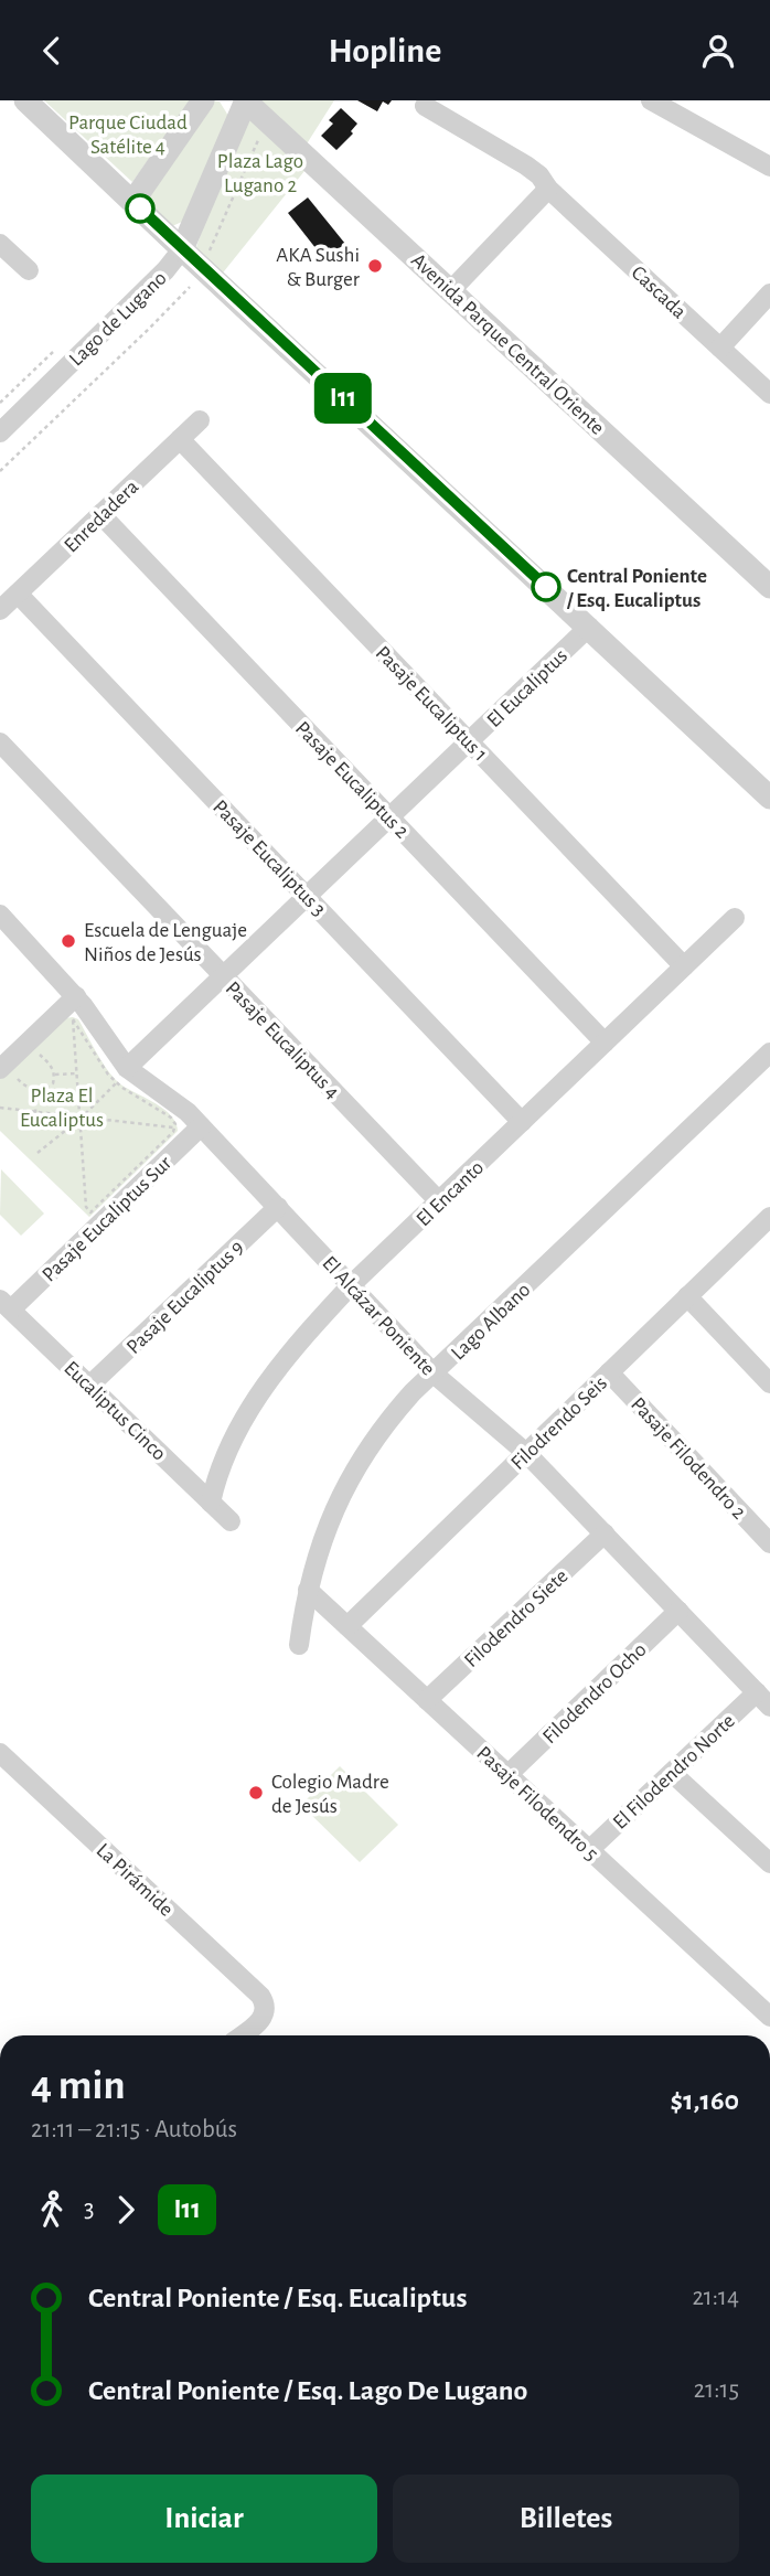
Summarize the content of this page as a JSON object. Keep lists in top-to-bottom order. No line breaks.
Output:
{"streets":{"street":["Cascada","Lago de Lugano","Avenida Parque Central Oriente","Enredadera","El Eucaliptus","Pasaje Eucaliptus 1","Pasaje Eucaliptus 2","Pasaje Eucaliptus 3","Pasaje Eucaliptus 4","El Encanto","Pasaje Eucaliptus Sur","Pasaje Eucaliptus 9","El Alcázar Poniente","Lago Albano","Eucaliptus Cinco","Filodrendo Seis","Pasaje Filodendro 2","Filodendro Siete","Filodendro Ocho","El Filodendro Norte","Pasaje Filodendro 5","La Pirámide"]},"crossings":[["Lago de Lugano","Avenida Parque Central Oriente"],["Enredadera","Pasaje Eucaliptus 1"],["Enredadera","Pasaje Eucaliptus 2"],["Enredadera","Pasaje Eucaliptus 3"],["El Eucaliptus","Pasaje Eucaliptus 1"],["El Eucaliptus","Pasaje Eucaliptus 2"],["El Eucaliptus","Pasaje Eucaliptus 3"],["El Eucaliptus","Pasaje Eucaliptus 4"],["El Eucaliptus","El Alcázar Poniente"],["Pasaje Eucaliptus 1","El Encanto"],["Pasaje Eucaliptus 2","El Encanto"],["Pasaje Eucaliptus 3","El Encanto"],["Pasaje Eucaliptus 4","El Encanto"],["El Encanto","El Alcázar Poniente"],["El Encanto","Eucaliptus Cinco"],["Pasaje Eucaliptus Sur","El Alcázar Poniente"],["Pasaje Eucaliptus Sur","Eucaliptus Cinco"],["Pasaje Eucaliptus 9","El Alcázar Poniente"],["Pasaje Eucaliptus 9","Eucaliptus Cinco"],["El Alcázar Poniente","Lago Albano"],["El Alcázar Poniente","Filodrendo Seis"],["El Alcázar Poniente","Filodendro Siete"],["El Alcázar Poniente","Filodendro Ocho"],["El Alcázar Poniente","El Filodendro Norte"],["Lago Albano","Pasaje Filodendro 5"],["Filodrendo Seis","Pasaje Filodendro 2"],["Filodrendo Seis","Pasaje Filodendro 5"],["Filodendro Siete","Pasaje Filodendro 5"],["Filodendro Ocho","Pasaje Filodendro 5"],["El Filodendro Norte","Pasaje Filodendro 5"]],"parks":["Parque Ciudad Satélite 4","Plaza Lago Lugano 2","Plaza El Eucaliptus"],"places":["AKA Sushi & Burger","Central Poniente / Esq. Eucaliptus","Escuela de Lenguaje Niños de Jesús","Colegio Madre de Jesús"],"lines":["bus line I11"],"page":{"header":"Hopline","on_map":"I11","heading":["4 min","21:11 – 21:15 · Autobús","$1,160"],"legs":["3","I11"],"list":[{"name":"Central Poniente / Esq. Eucaliptus","value":"21:14"},{"name":"Central Poniente / Esq. Lago De Lugano","value":"21:15"}],"buttons":["Iniciar","Billetes"]}}
